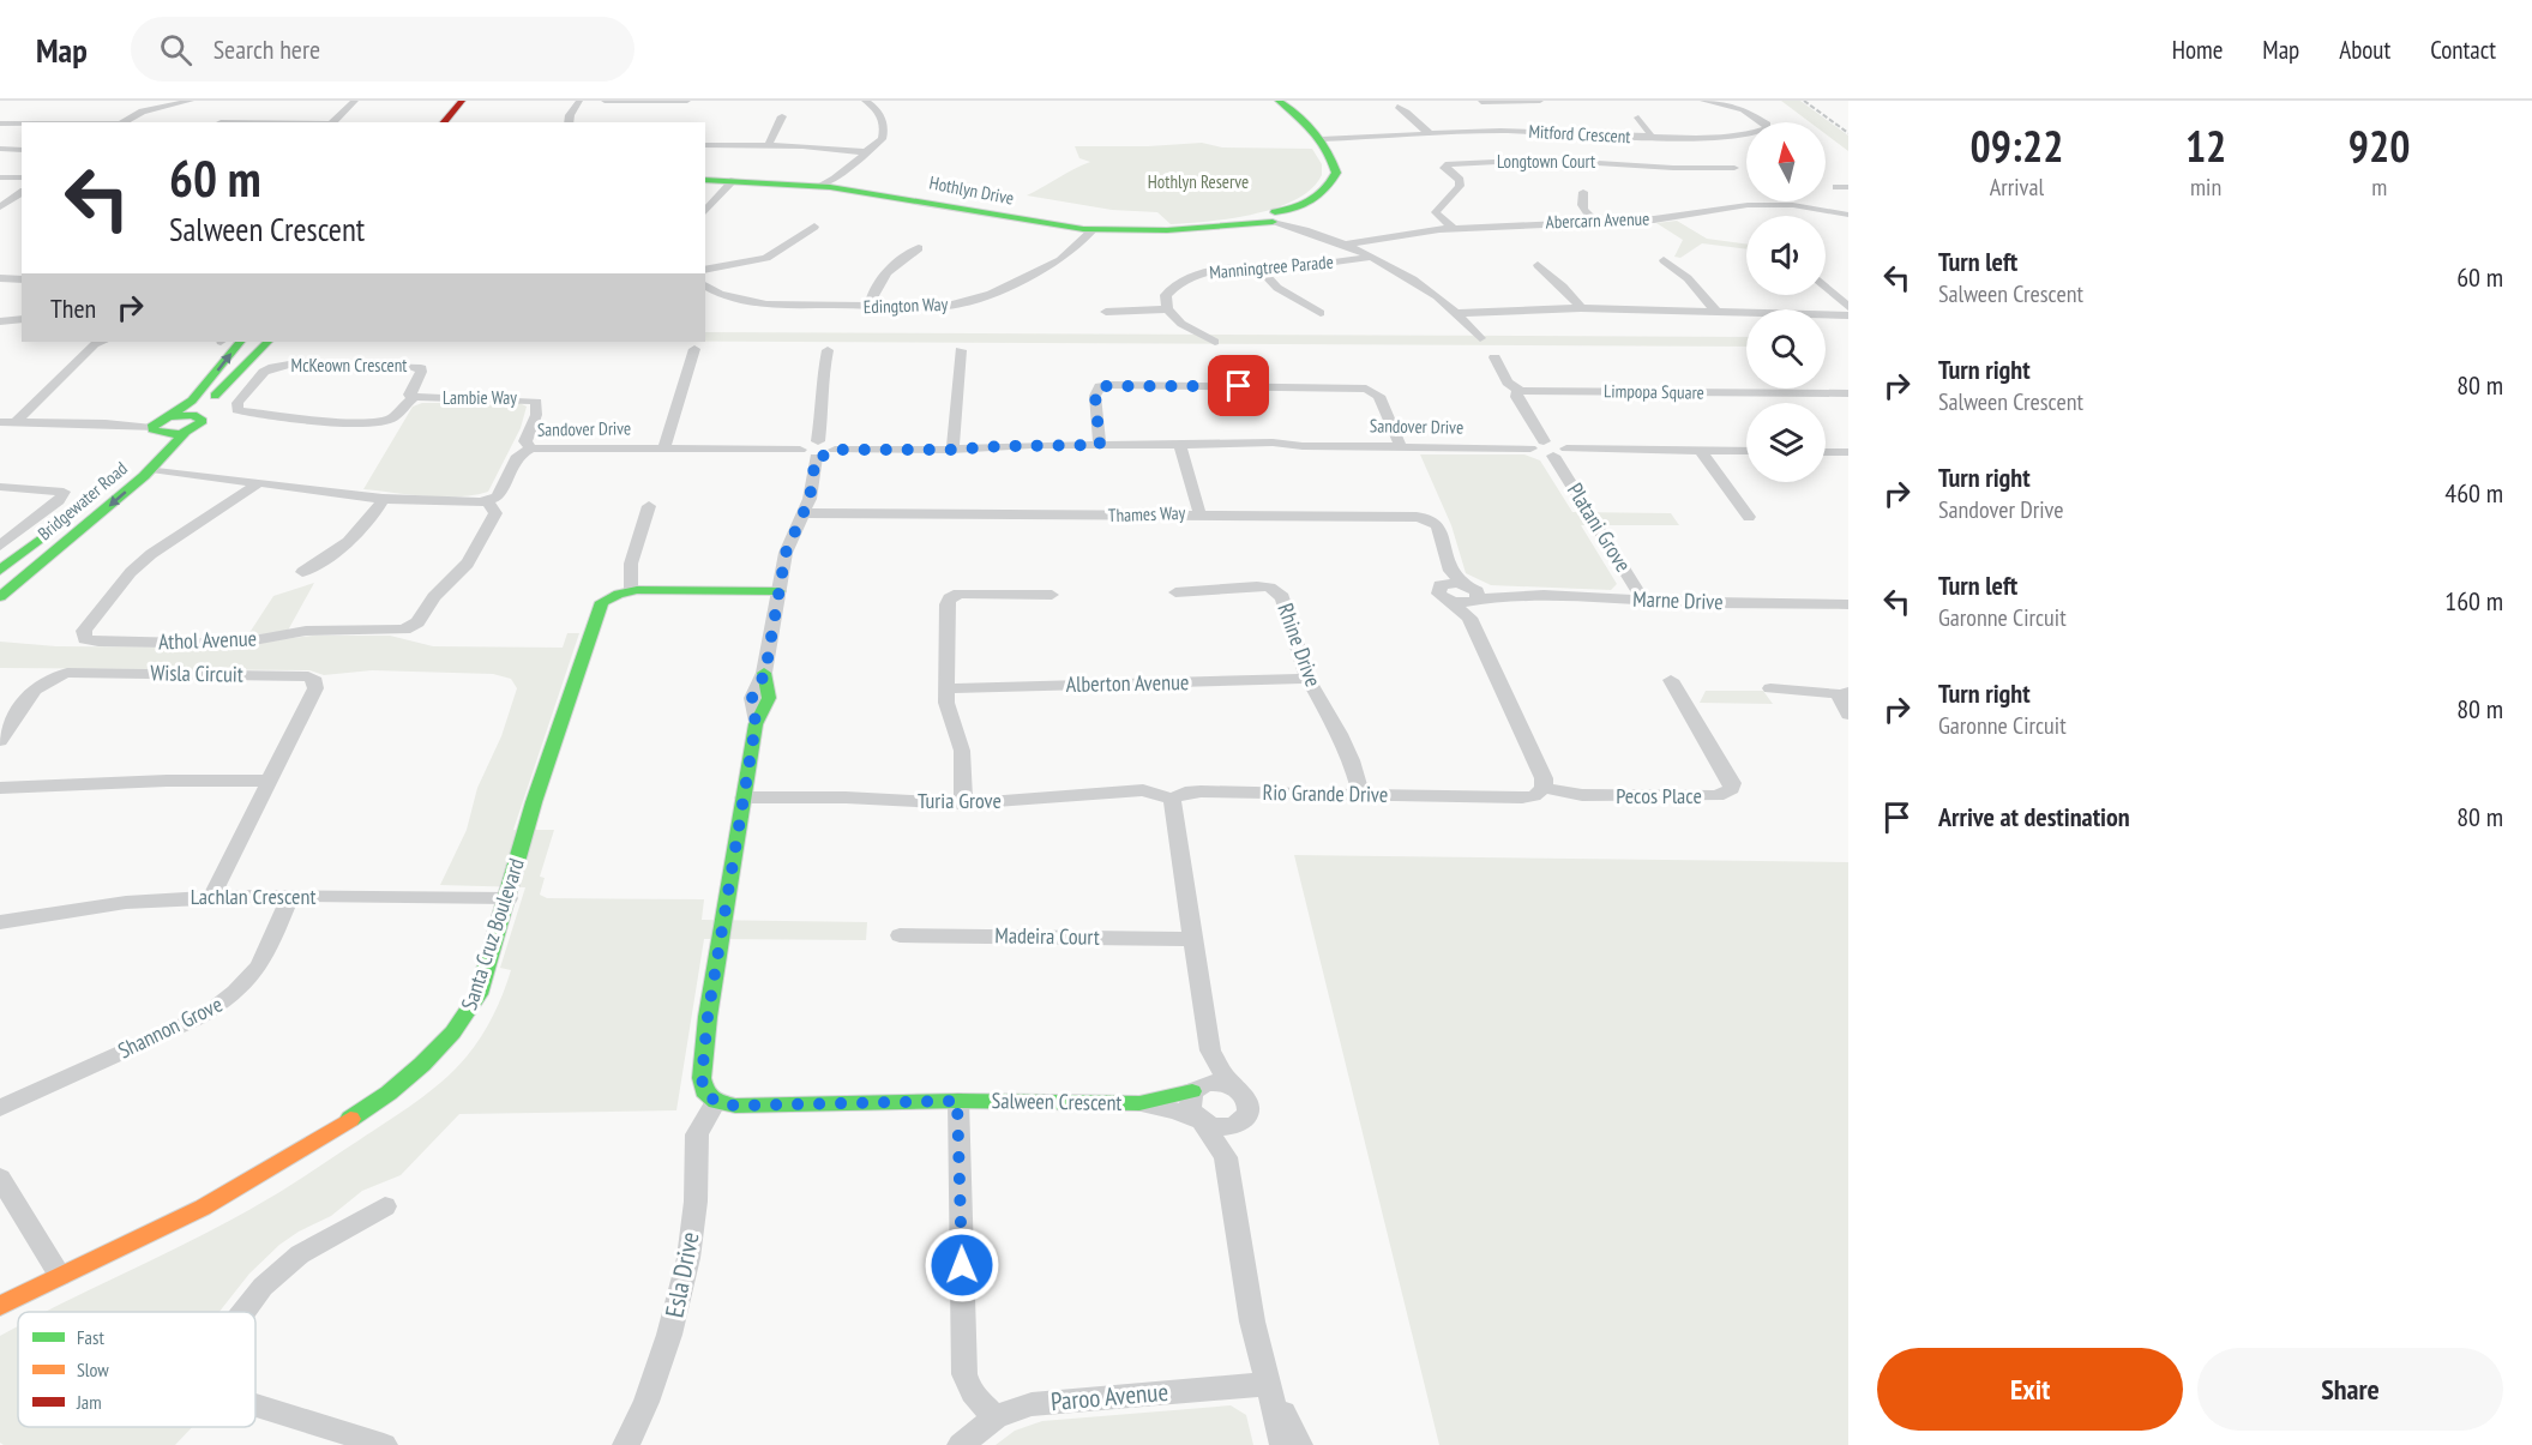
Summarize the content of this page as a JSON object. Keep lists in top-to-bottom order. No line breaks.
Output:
{"streets":{"street":["Mitford Crescent","Longtown Court","Hothlyn Drive","Abercarn Avenue","Manningtree Parade","Edington Way","McKeown Crescent","Limpopa Square","Lambie Way","Sandover Drive","Bridgewater Road","Thames Way","Platani Grove","Marne Drive","Athol Avenue","Rhine Drive","Wisla Circuit","Alberton Avenue","Rio Grande Drive","Pecos Place","Turia Grove","Lachlan Crescent","Santa Cruz Boulevard","Madeira Court","Shannon Grove","Salween Crescent","Esla Drive","Paroo Avenue"]},"crossings":[["Mitford Crescent","Hothlyn Drive"],["Longtown Court","Abercarn Avenue"],["Hothlyn Drive","Edington Way"],["McKeown Crescent","Lambie Way"],["Lambie Way","Sandover Drive"],["Sandover Drive","Athol Avenue"],["Thames Way","Marne Drive"],["Platani Grove","Marne Drive"],["Rhine Drive","Alberton Avenue"],["Rhine Drive","Rio Grande Drive"],["Wisla Circuit","Lachlan Crescent"],["Rio Grande Drive","Pecos Place"],["Rio Grande Drive","Turia Grove"],["Lachlan Crescent","Santa Cruz Boulevard"],["Lachlan Crescent","Shannon Grove"],["Salween Crescent","Esla Drive"]],"parks":["Hothlyn Reserve"],"legend":["Fast","Slow","Jam"],"north":"top","page":{"header":"Map","search":"Search here","nav":["Home","Map","About","Contact"],"eta":["09:22","Arrival","12","min","920","m"],"turn":["60 m","Salween Crescent"],"list":[{"name":"Turn left","note":"Salween Crescent","value":"60 m"},{"name":"Turn right","note":"Salween Crescent","value":"80 m"},{"name":"Turn right","note":"Sandover Drive","value":"460 m"},{"name":"Turn left","note":"Garonne Circuit","value":"160 m"},{"name":"Turn right","note":"Garonne Circuit","value":"80 m"},{"name":"Arrive at destination","value":"80 m"}],"then":"Then","buttons":["Exit","Share"]}}
